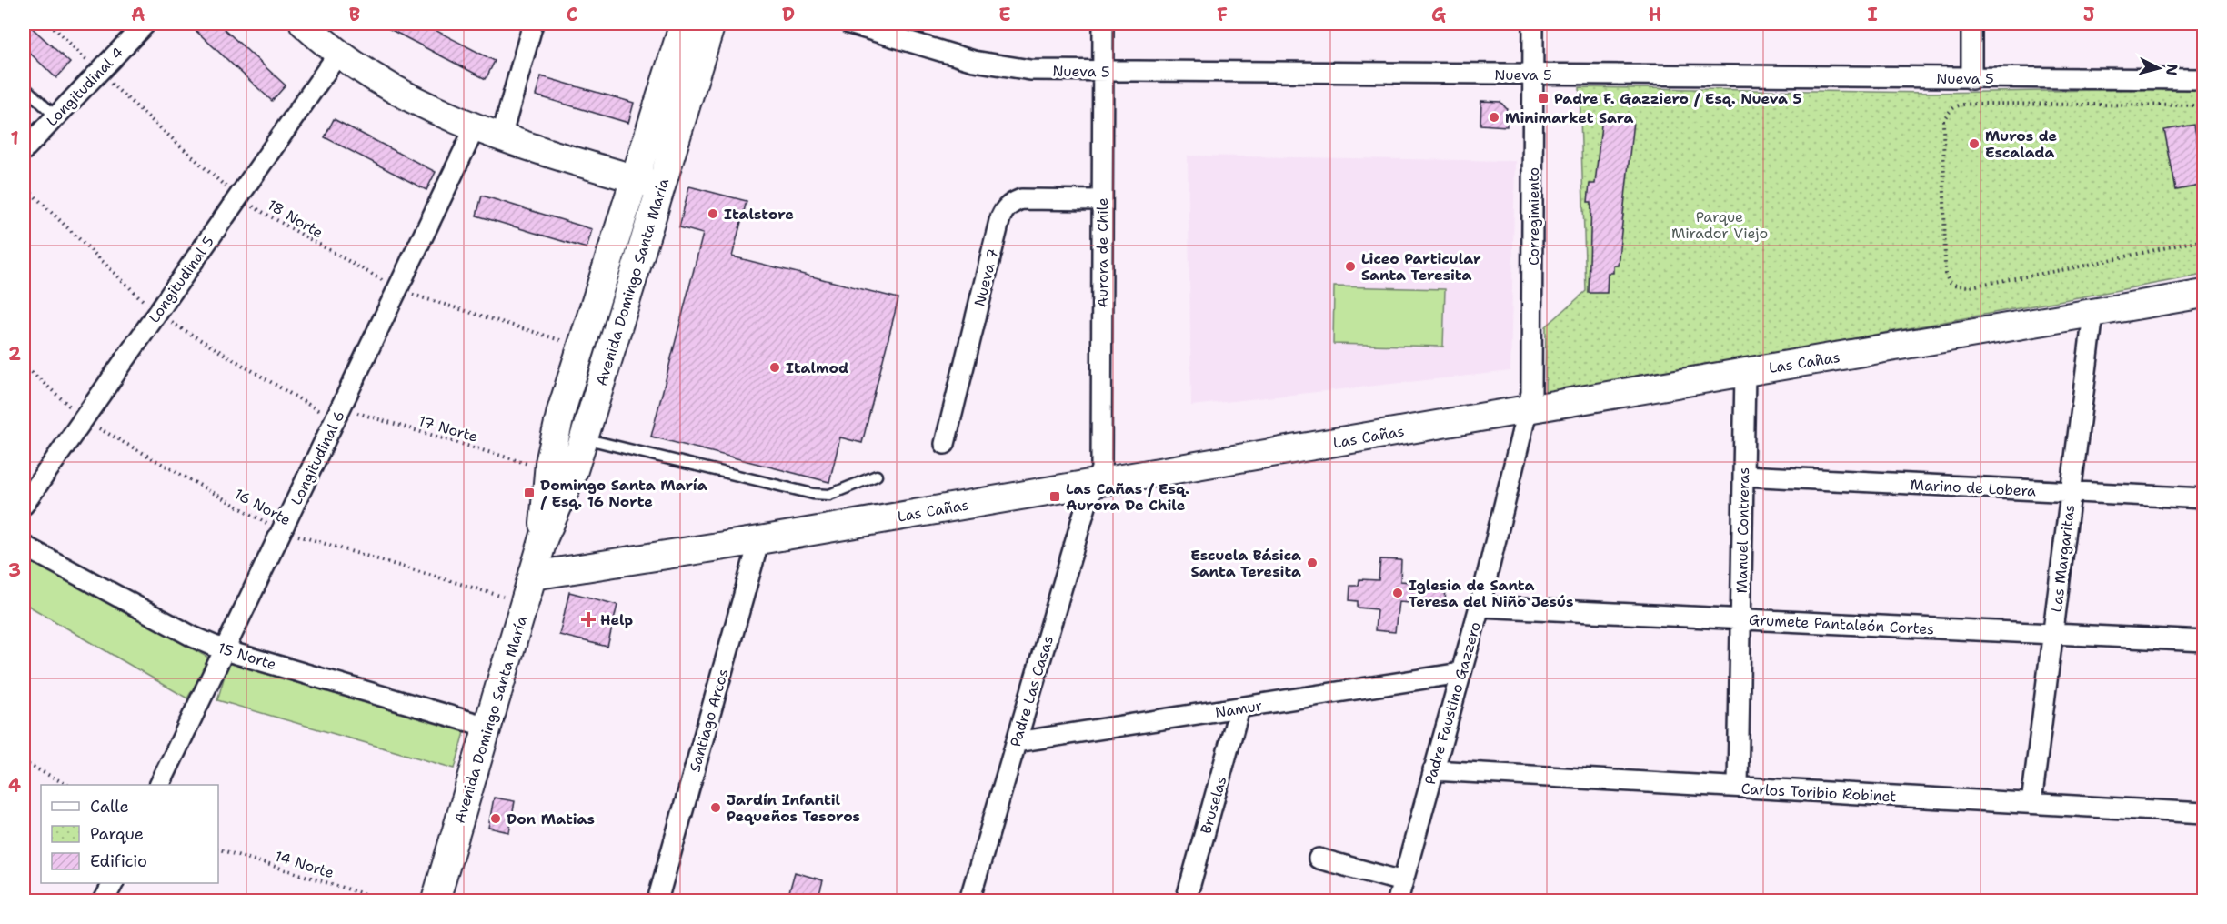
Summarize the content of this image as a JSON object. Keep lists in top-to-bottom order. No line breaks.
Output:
{"streets":{"street":["Nueva 5","Longitudinal 4","Corregimiento","Aurora de Chile","Nueva 7","Longitudinal 5","Avenida Domingo Santa María","Las Cañas","Longitudinal 6","Marino de Lobera","Manuel Contreras","Las Margaritas","Grumete Pantaleón Cortes","15 Norte","Padre Las Casas","Padre Faustino Gazzero","Namur","Santiago Arcos","Carlos Toribio Robinet","Bruselas"],"path":["18 Norte","17 Norte","16 Norte","14 Norte"]},"crossings":[["Nueva 5","Corregimiento"],["Nueva 5","Aurora de Chile"],["Longitudinal 4","18 Norte"],["Corregimiento","Las Cañas"],["Corregimiento","Padre Faustino Gazzero"],["18 Norte","Longitudinal 5"],["18 Norte","Avenida Domingo Santa María"],["18 Norte","Longitudinal 6"],["Aurora de Chile","Nueva 7"],["Aurora de Chile","Las Cañas"],["Aurora de Chile","Padre Las Casas"],["Longitudinal 5","16 Norte"],["Avenida Domingo Santa María","Las Cañas"],["Avenida Domingo Santa María","17 Norte"],["Avenida Domingo Santa María","16 Norte"],["Avenida Domingo Santa María","15 Norte"],["Las Cañas","Manuel Contreras"],["Las Cañas","Las Margaritas"],["Las Cañas","Padre Las Casas"],["Las Cañas","Padre Faustino Gazzero"],["Las Cañas","Santiago Arcos"],["17 Norte","Longitudinal 6"],["Longitudinal 6","16 Norte"],["Longitudinal 6","15 Norte"],["Marino de Lobera","Manuel Contreras"],["Marino de Lobera","Las Margaritas"],["Manuel Contreras","Grumete Pantaleón Cortes"],["Manuel Contreras","Carlos Toribio Robinet"],["Las Margaritas","Grumete Pantaleón Cortes"],["Las Margaritas","Carlos Toribio Robinet"],["Grumete Pantaleón Cortes","Padre Faustino Gazzero"],["Padre Las Casas","Namur"],["Padre Faustino Gazzero","Namur"],["Padre Faustino Gazzero","Carlos Toribio Robinet"],["Namur","Bruselas"]],"parks":["Parque Mirador Viejo"],"places":{"transit":["Padre F. Gazziero / Esq. Nueva 5","Domingo Santa María / Esq. 16 Norte","Las Cañas / Esq. Aurora De Chile"],"other":["Minimarket Sara","Muros de Escalada","Italstore","Liceo Particular Santa Teresita","Italmod","Escuela Básica Santa Teresita","Iglesia de Santa Teresa del Niño Jesús","Jardín Infantil Pequeños Tesoros","Don Matias"],"health":["Help"]},"legend":["Calle","Parque","Edificio"],"north":"right","grid":{"columns":["A","B","C","D","E","F","G","H","I","J"],"rows":["1","2","3","4"]}}
